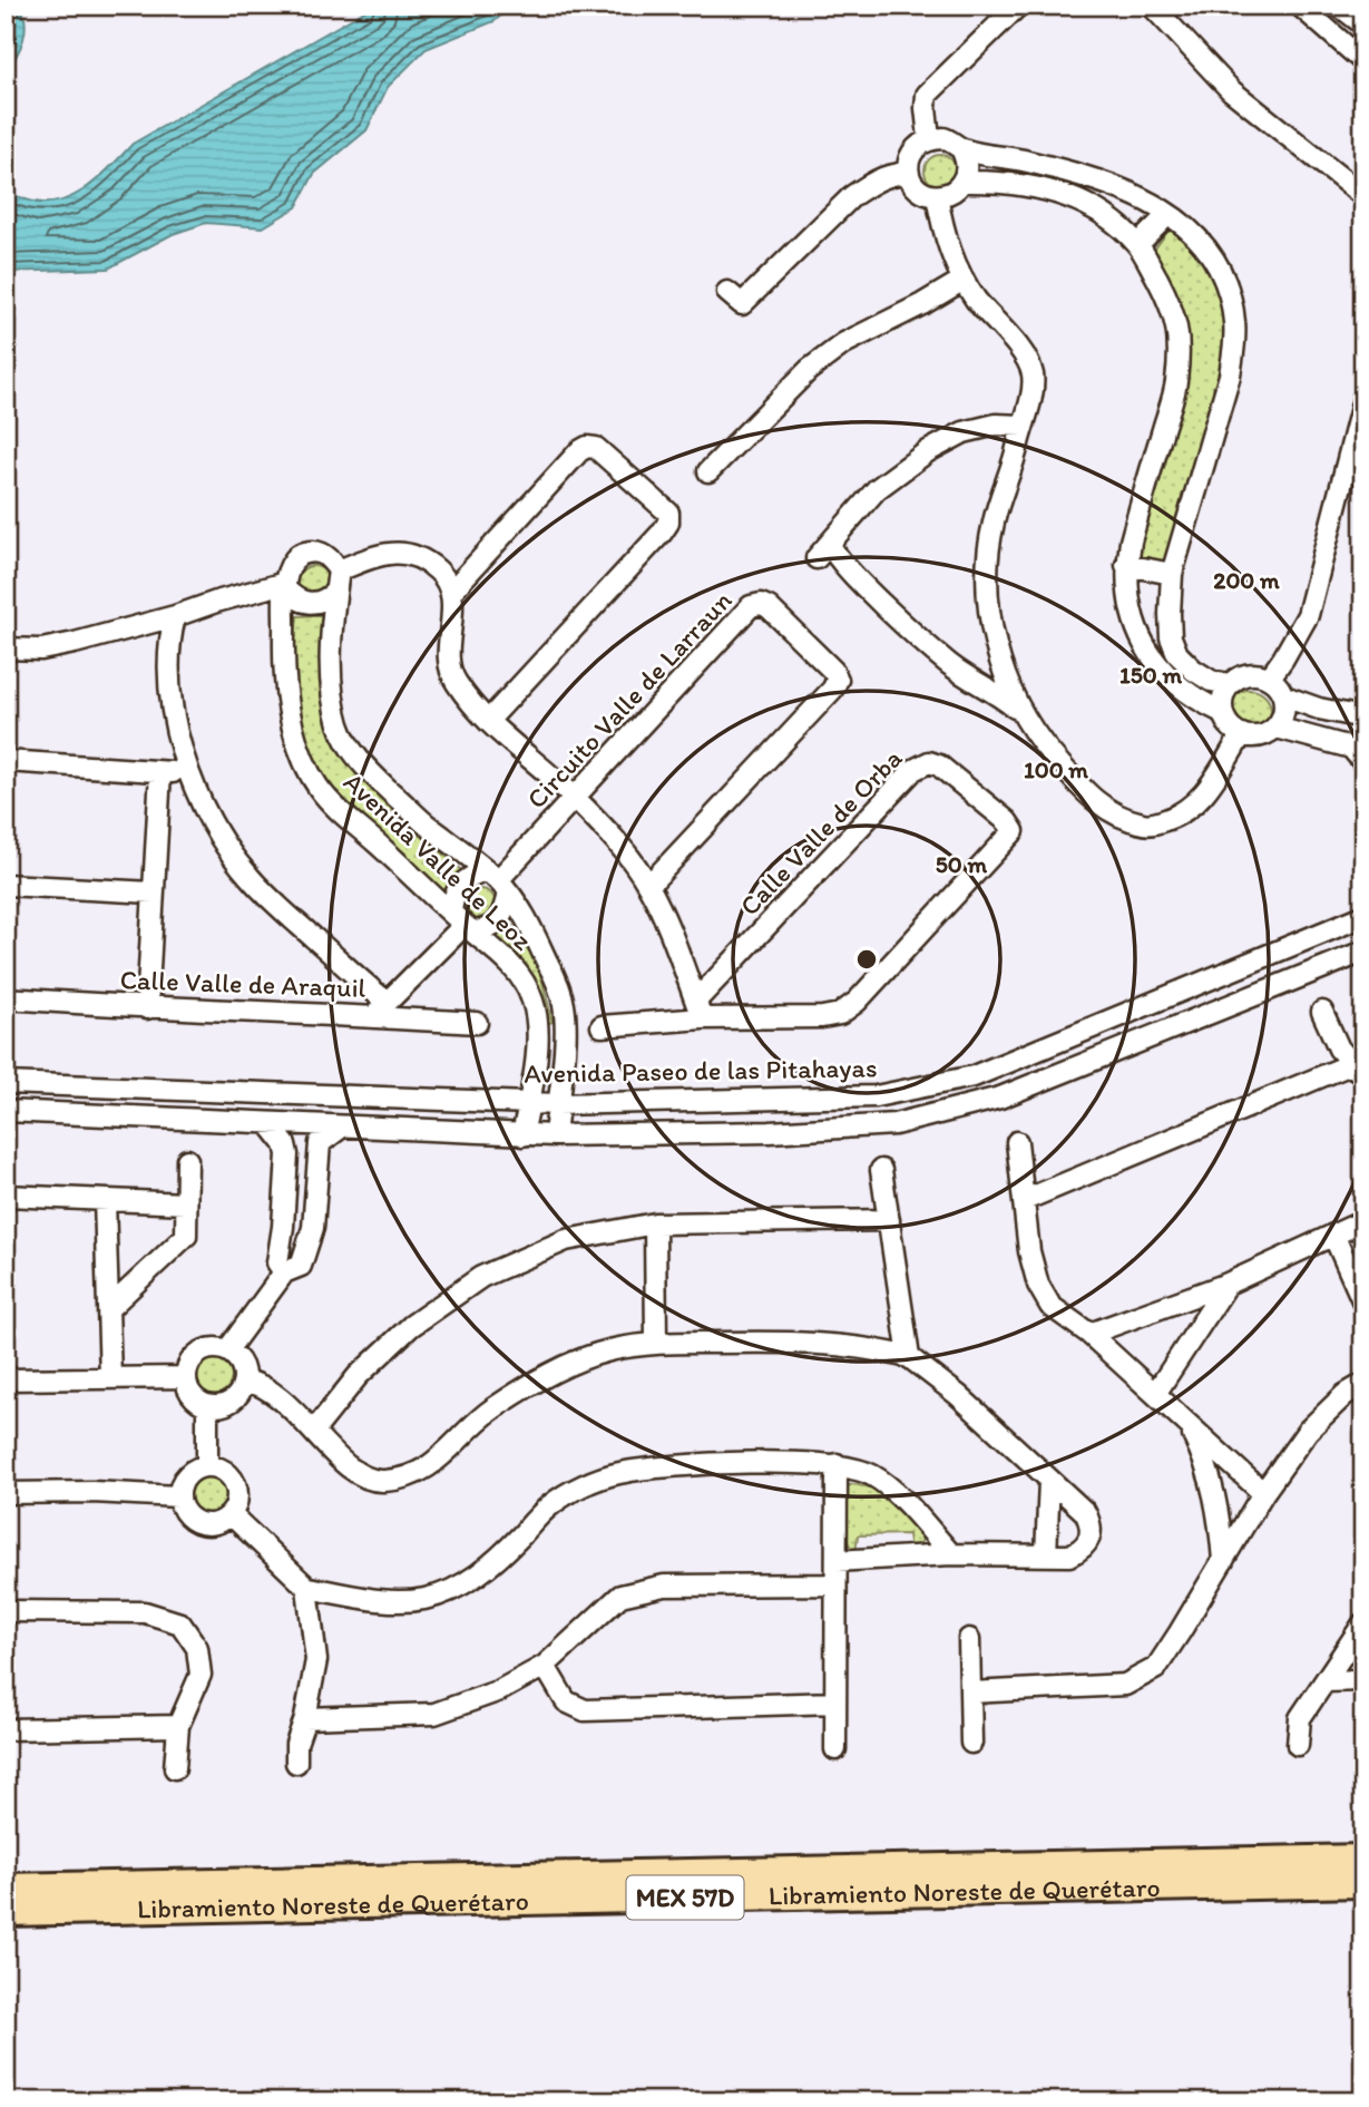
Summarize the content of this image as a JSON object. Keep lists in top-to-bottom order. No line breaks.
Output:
{"streets":{"highway":["Libramiento Noreste de Querétaro","MEX 57D"],"street":["Circuito Valle de Larraun","Calle Valle de Orba","Avenida Valle de Leoz","Calle Valle de Araquil","Avenida Paseo de las Pitahayas"]},"crossings":[["Circuito Valle de Larraun","Avenida Valle de Leoz"],["Circuito Valle de Larraun","Calle Valle de Araquil"],["Avenida Valle de Leoz","Avenida Paseo de las Pitahayas"]],"rings":["200 m","150 m","100 m","50 m"]}
